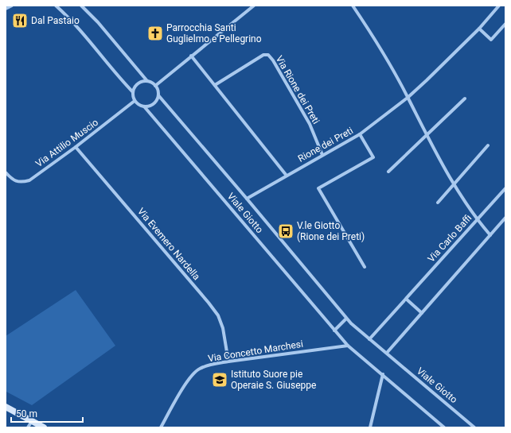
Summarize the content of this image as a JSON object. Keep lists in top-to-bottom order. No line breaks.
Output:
{"streets":{"street":["Via Rione dei Preti","Via Attilio Muscio","Rione dei Preti","Viale Giotto","Via Carlo Baffi","Via Evemero Nardella","Via Concetto Marchesi"]},"crossings":[["Via Rione dei Preti","Rione dei Preti"],["Via Attilio Muscio","Viale Giotto"],["Via Attilio Muscio","Via Evemero Nardella"],["Rione dei Preti","Viale Giotto"],["Viale Giotto","Via Carlo Baffi"],["Viale Giotto","Via Concetto Marchesi"],["Via Evemero Nardella","Via Concetto Marchesi"]],"places":{"restaurant":["Dal Pastaio"],"church":["Parrocchia Santi Guglielmo e Pellegrino"],"bus stop":["V.le Giotto (Rione dei Preti)"],"school or university":["Istituto Suore pie Operaie S. Giuseppe"]},"scale_bar":"50 m"}
